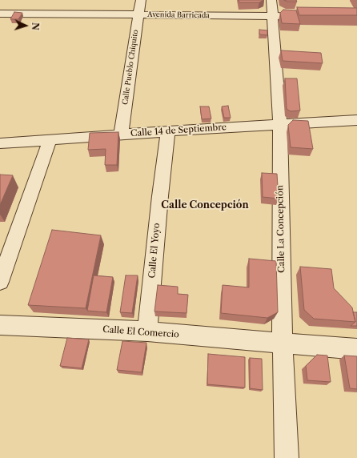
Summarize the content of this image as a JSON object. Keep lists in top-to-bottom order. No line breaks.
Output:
{"streets":{"street":["Avenida Barricada","Calle Pueblo Chiquito","Calle 14 de Septiembre","Calle La Concepción","Calle El Yoyo","Calle El Comercio"]},"crossings":[["Avenida Barricada","Calle Pueblo Chiquito"],["Avenida Barricada","Calle La Concepción"],["Calle Pueblo Chiquito","Calle 14 de Septiembre"],["Calle 14 de Septiembre","Calle La Concepción"],["Calle 14 de Septiembre","Calle El Yoyo"],["Calle La Concepción","Calle El Comercio"],["Calle El Yoyo","Calle El Comercio"]],"districts":["Calle Concepción"],"north":"right"}
